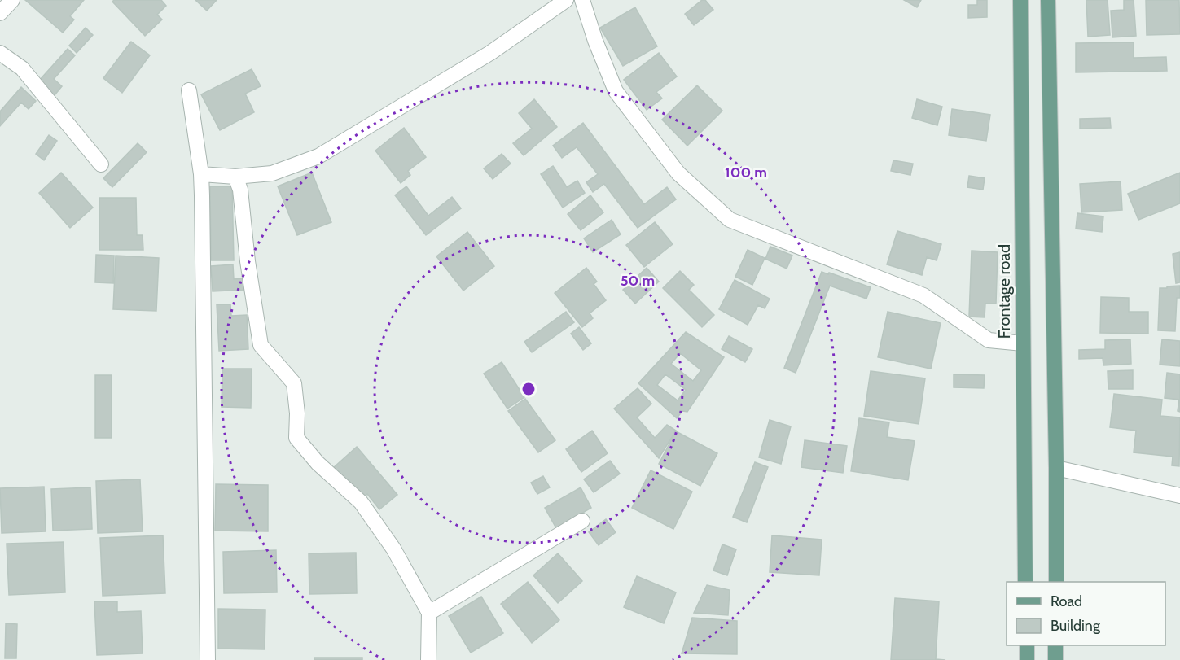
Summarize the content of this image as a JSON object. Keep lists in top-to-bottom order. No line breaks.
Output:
{"streets":{"main road":["Frontage road"]},"legend":["Road","Building"],"rings":["100 m","50 m"]}
